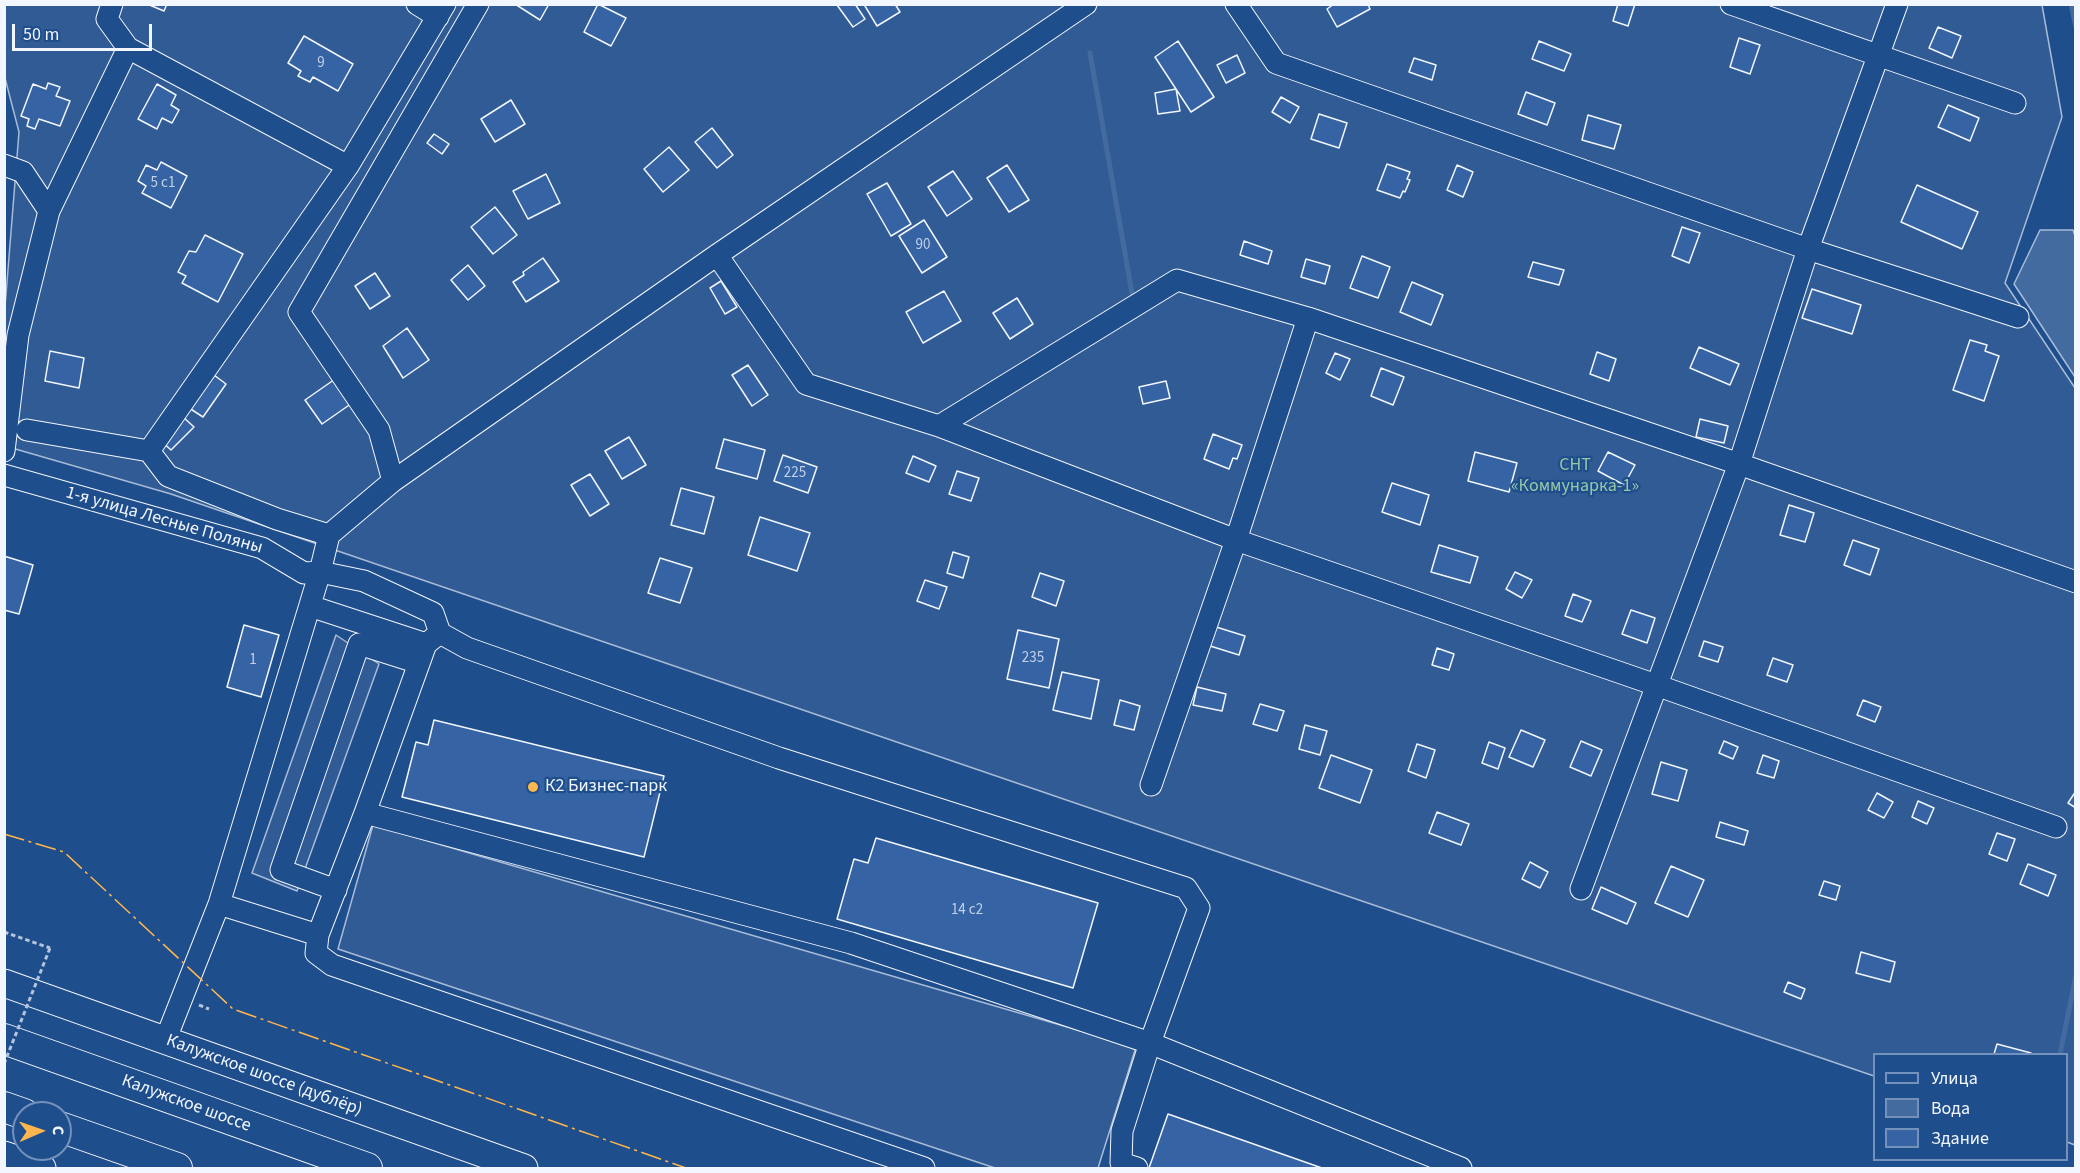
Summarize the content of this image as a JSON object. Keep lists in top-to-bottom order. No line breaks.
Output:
{"streets":{"highway":["Калужское шоссе"],"main road":["Калужское шоссе (дублёр)"],"street":["1-я улица Лесные Поляны"]},"parks":["СНТ «Коммунарка-1»"],"places":["К2 Бизнес-парк"],"house_numbers":["9","5 с1","90","225","235","1","14 с2"],"legend":["Улица","Вода","Здание"],"scale_bar":"50 m","north":"right"}
